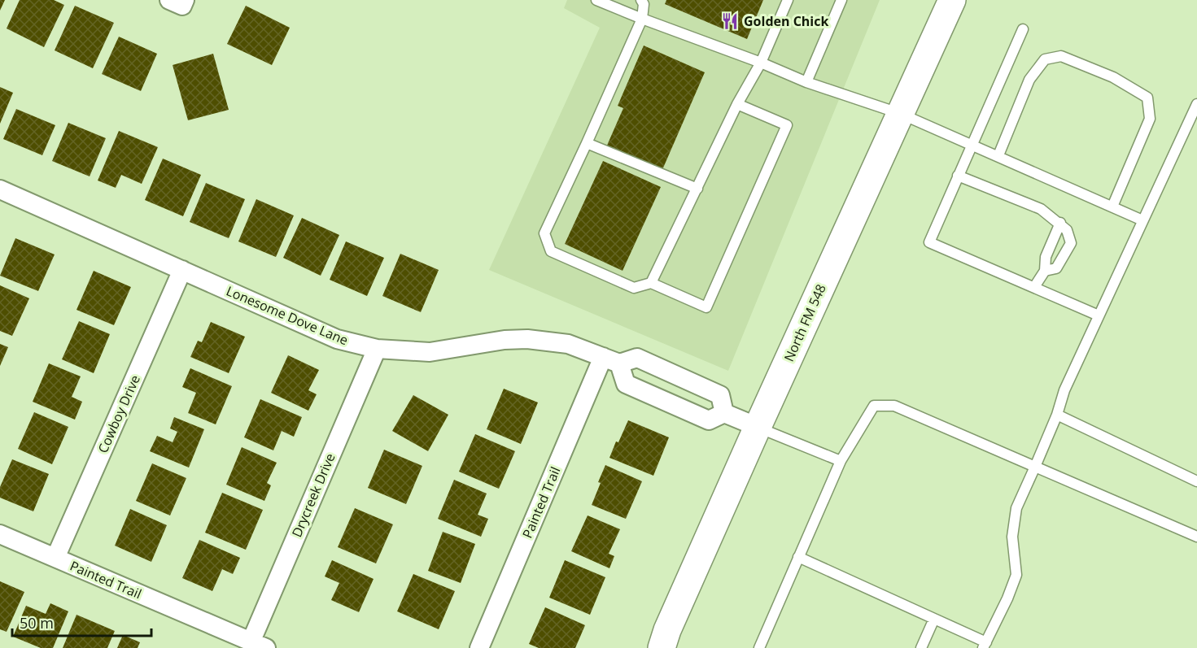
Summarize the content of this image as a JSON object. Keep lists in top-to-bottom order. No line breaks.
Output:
{"streets":{"main road":["North FM 548"],"street":["Lonesome Dove Lane","Cowboy Drive","Drycreek Drive","Painted Trail"]},"crossings":[["Lonesome Dove Lane","Cowboy Drive"],["Lonesome Dove Lane","Drycreek Drive"],["Lonesome Dove Lane","Painted Trail"],["Cowboy Drive","Painted Trail"],["Drycreek Drive","Painted Trail"]],"places":{"restaurant":["Golden Chick"]},"scale_bar":"50 m"}
